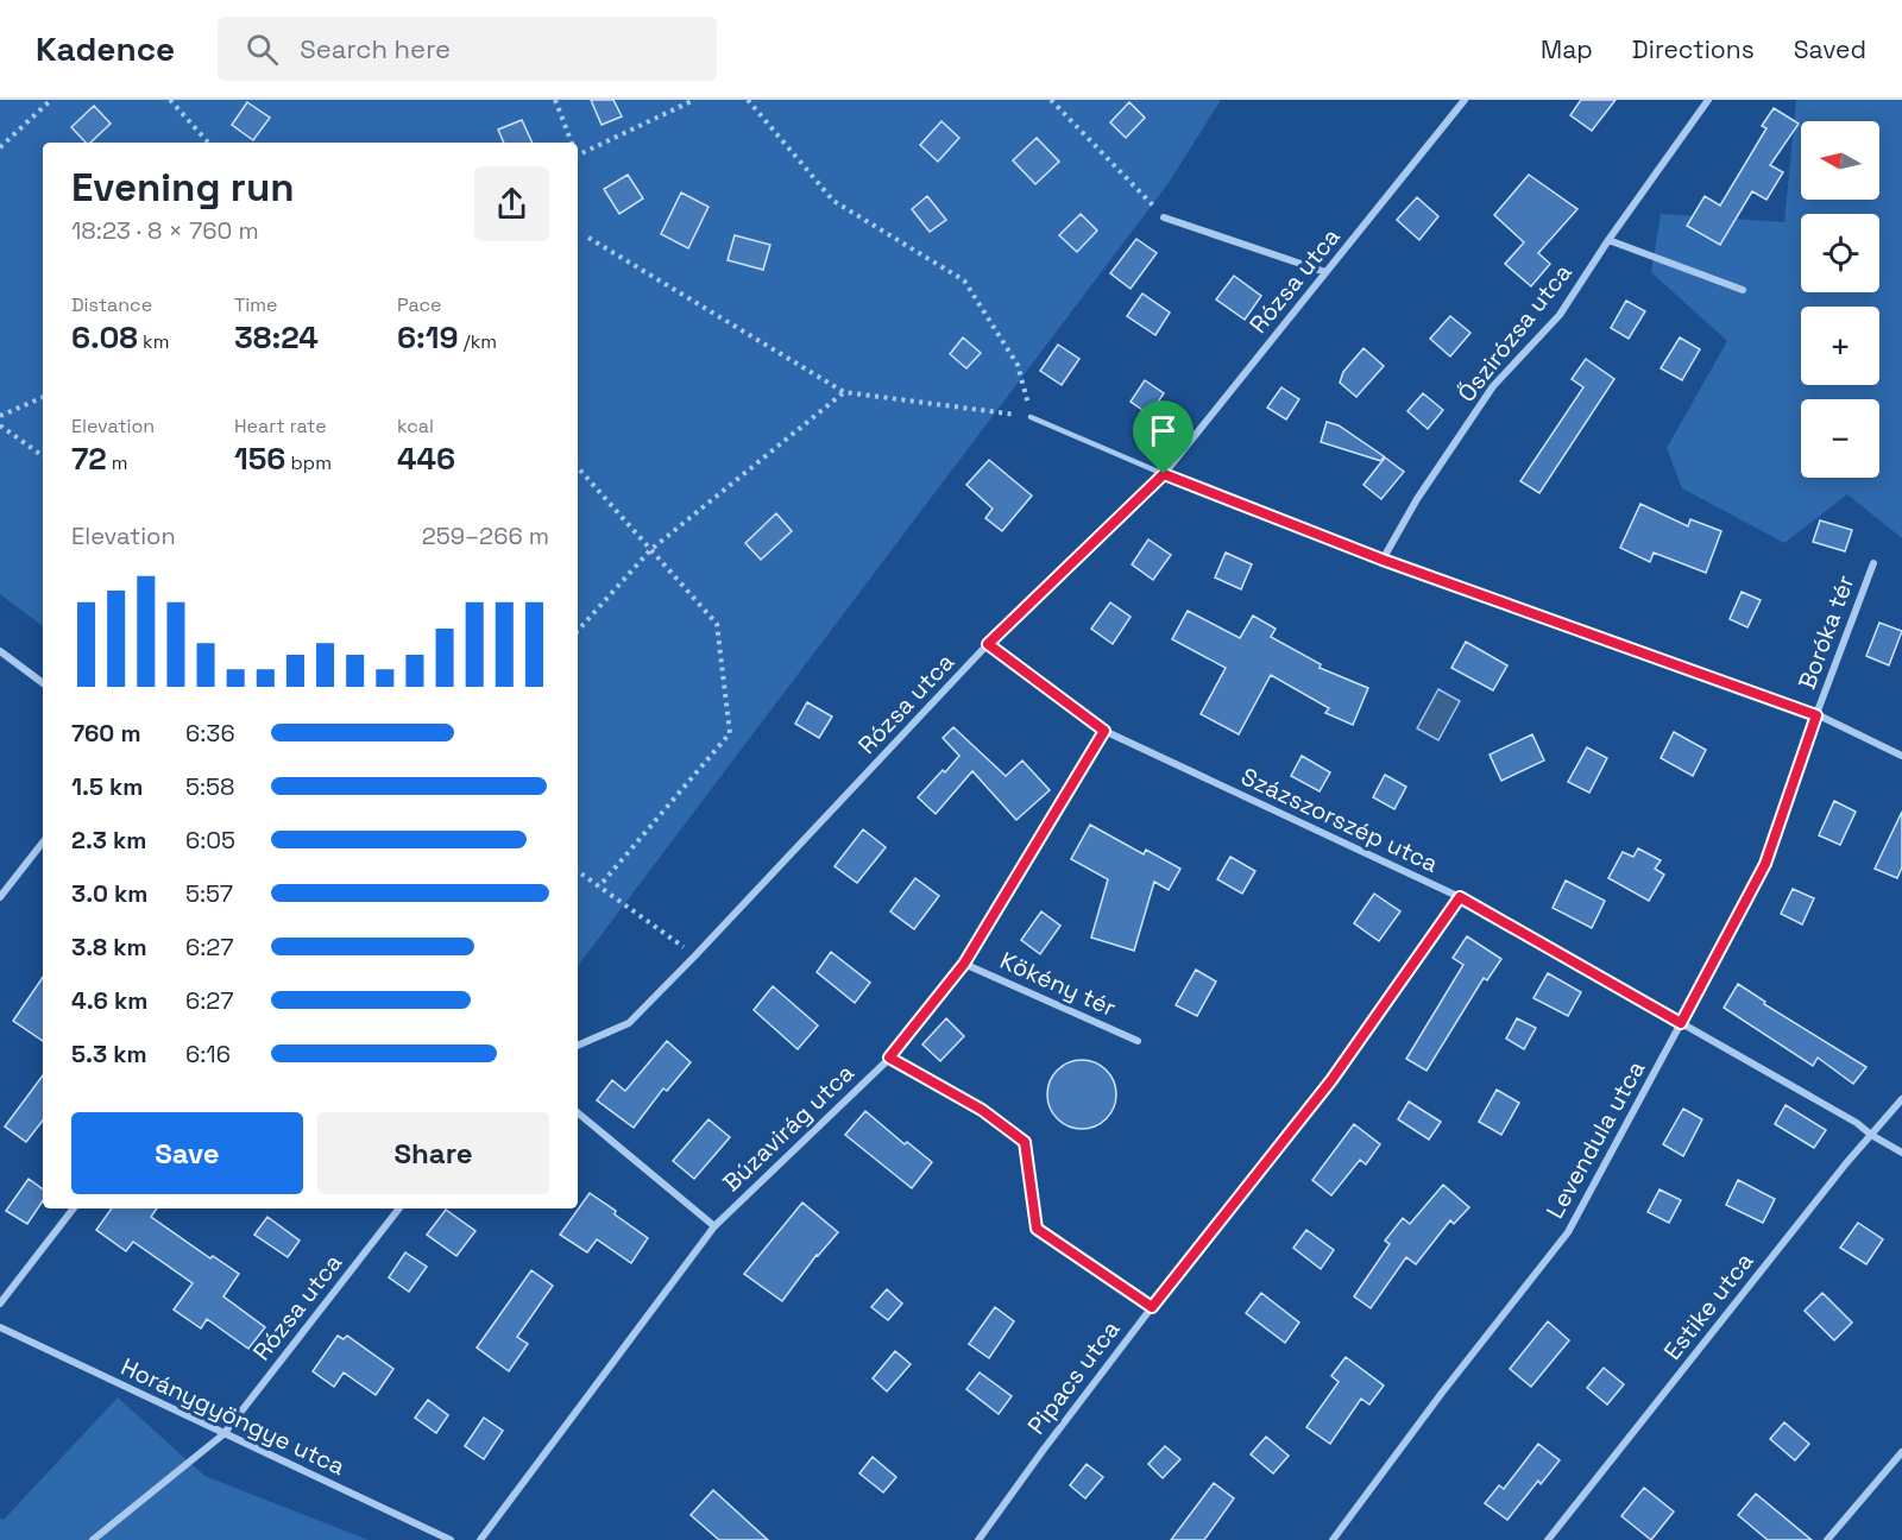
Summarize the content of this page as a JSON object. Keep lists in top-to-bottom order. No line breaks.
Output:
{"streets":{"street":["Rózsa utca","Őszirózsa utca","Boróka tér","Százszorszép utca","Kökény tér","Búzavirág utca","Levendula utca","Estike utca","Pipacs utca","Horánygyöngye utca"]},"crossings":[["Rózsa utca","Százszorszép utca"],["Rózsa utca","Horánygyöngye utca"],["Boróka tér","Levendula utca"],["Százszorszép utca","Búzavirág utca"],["Százszorszép utca","Levendula utca"],["Százszorszép utca","Estike utca"],["Százszorszép utca","Pipacs utca"],["Kökény tér","Búzavirág utca"]],"north":"left","page":{"header":"Kadence","search":"Search here","nav":["Map","Directions","Saved"],"map_buttons":["+","−"],"heading":["Evening run","18:23 · 8 × 760 m"],"stats":[["Distance","6.08 km"],["Time","38:24"],["Pace","6:19 /km"],["Elevation","72 m"],["Heart rate","156 bpm"],["kcal","446"]],"chart":["Elevation","259–266 m"],"list":[{"name":"760 m","note":"6:36"},{"name":"1.5 km","note":"5:58"},{"name":"2.3 km","note":"6:05"},{"name":"3.0 km","note":"5:57"},{"name":"3.8 km","note":"6:27"},{"name":"4.6 km","note":"6:27"},{"name":"5.3 km","note":"6:16"}],"buttons":["Save","Share"]}}
